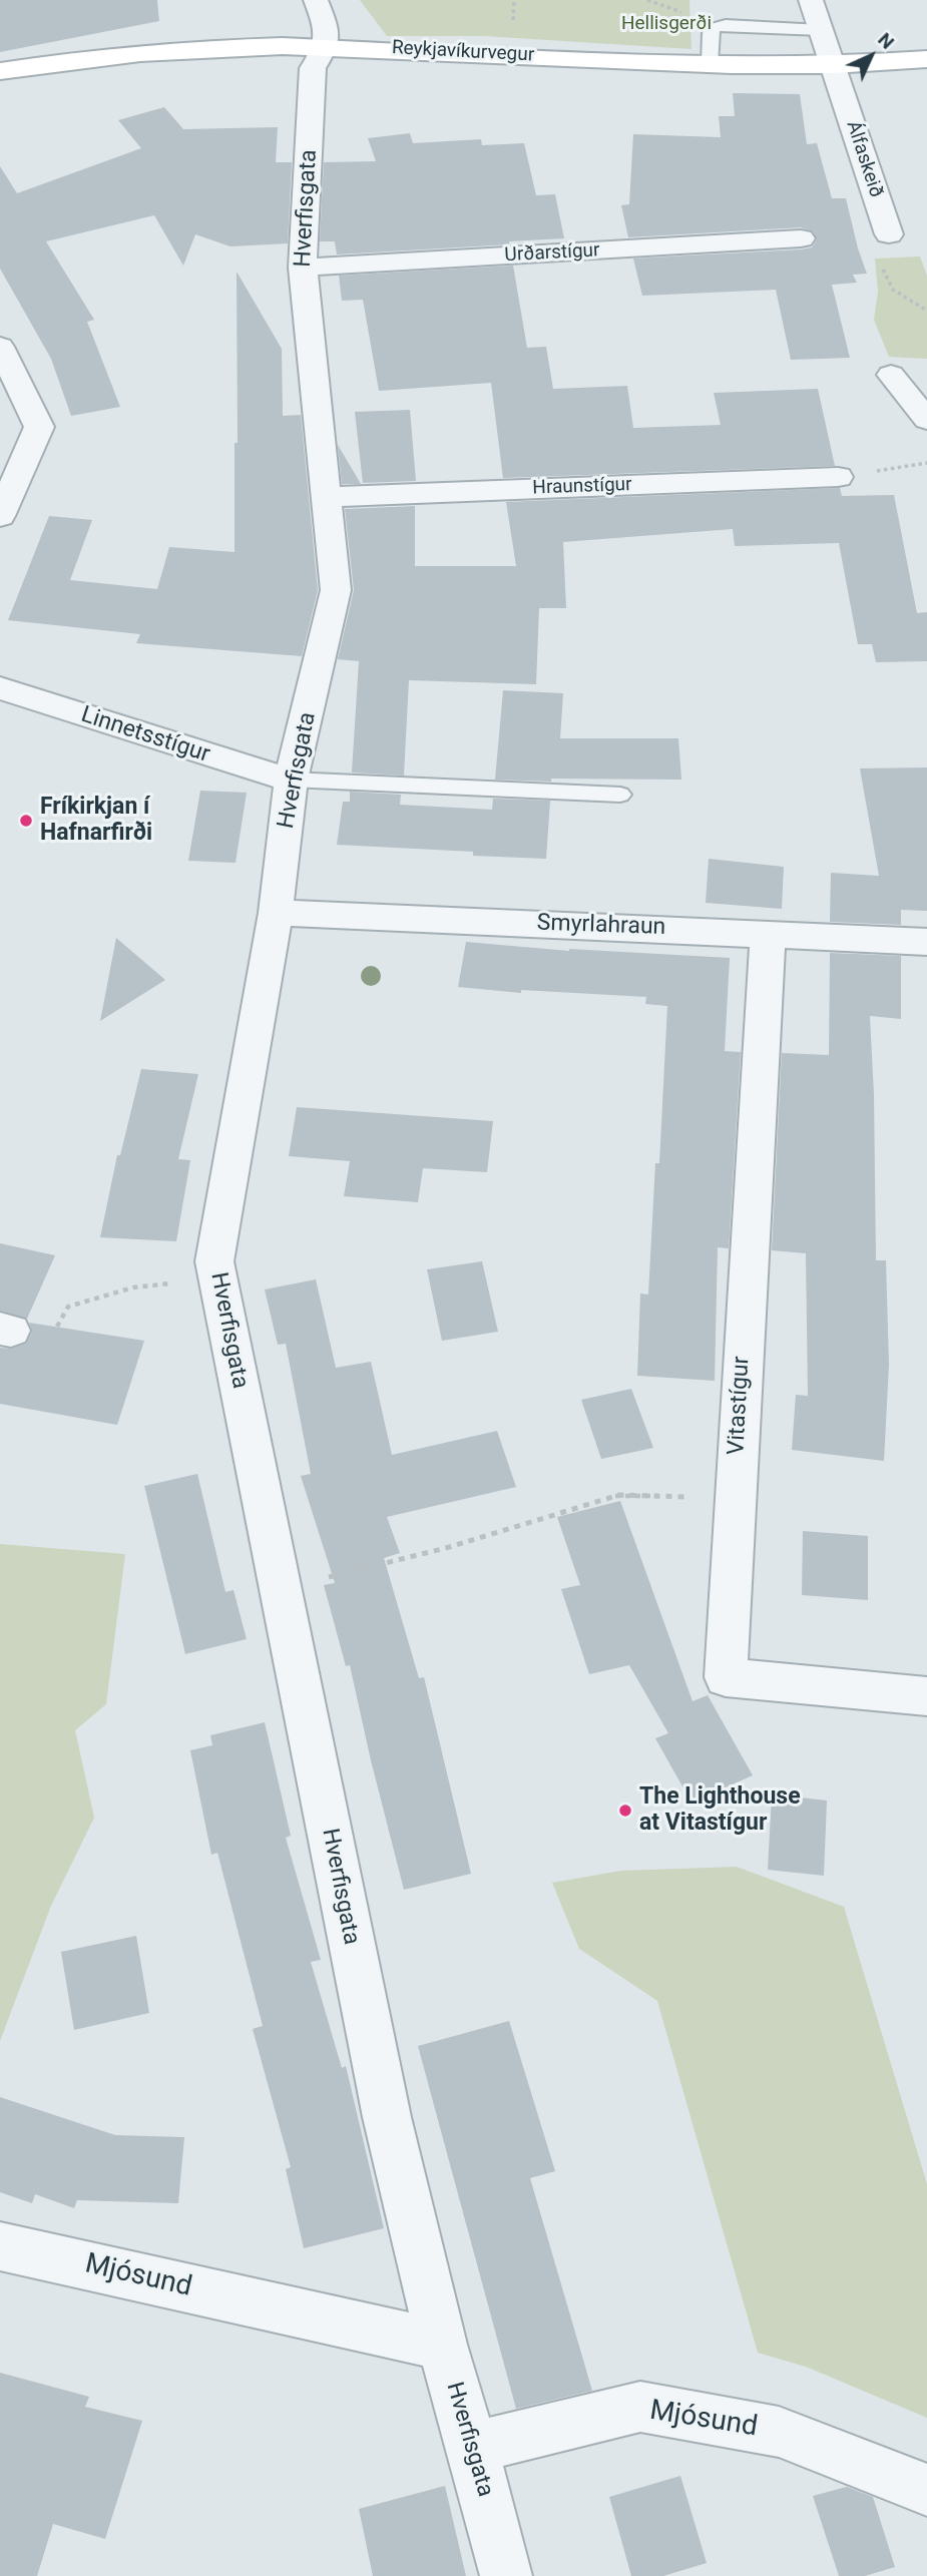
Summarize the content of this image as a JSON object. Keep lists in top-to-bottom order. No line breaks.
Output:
{"streets":{"main road":["Reykjavíkurvegur"],"street":["Álfaskeið","Hverfisgata","Urðarstígur","Hraunstígur","Linnetsstígur","Smyrlahraun","Vitastígur","Mjósund"]},"crossings":[["Reykjavíkurvegur","Álfaskeið"],["Reykjavíkurvegur","Hverfisgata"],["Hverfisgata","Urðarstígur"],["Hverfisgata","Hraunstígur"],["Hverfisgata","Linnetsstígur"],["Hverfisgata","Smyrlahraun"],["Hverfisgata","Mjósund"],["Smyrlahraun","Vitastígur"]],"parks":["Hellisgerði"],"places":["Fríkirkjan í Hafnarfirði","The Lighthouse at Vitastígur"],"north":"top right"}
